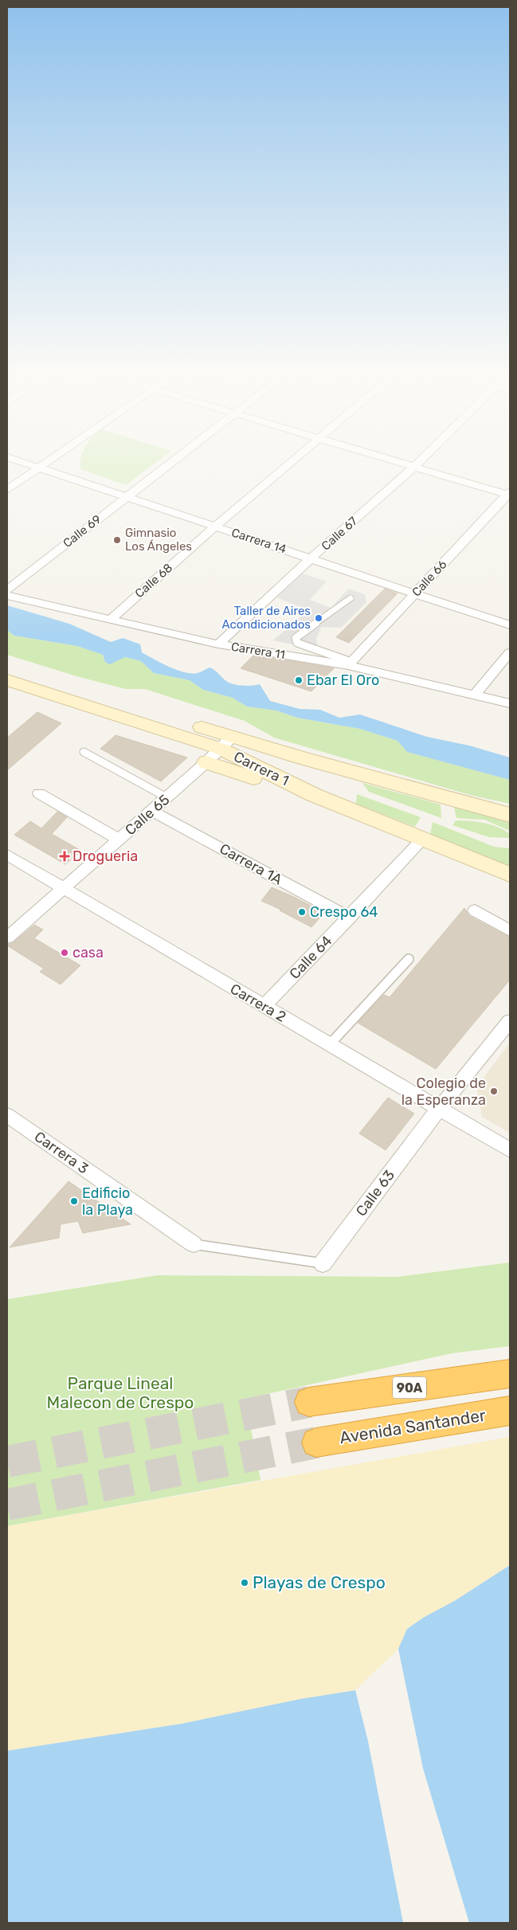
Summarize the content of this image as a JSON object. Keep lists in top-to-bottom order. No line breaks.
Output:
{"streets":{"highway":["90A","Avenida Santander"],"main road":["Carrera 1"],"street":["Calle 69","Calle 67","Carrera 14","Calle 66","Calle 68","Carrera 11","Calle 65","Carrera 1A","Calle 64","Carrera 2","Carrera 3","Calle 63"]},"crossings":[["Calle 69","Carrera 14"],["Calle 67","Carrera 14"],["Calle 67","Carrera 11"],["Carrera 14","Calle 66"],["Carrera 14","Calle 68"],["Calle 66","Carrera 11"],["Calle 68","Carrera 11"],["Carrera 1","Calle 65"],["Carrera 1","Calle 64"],["Calle 65","Carrera 1A"],["Calle 65","Carrera 2"],["Carrera 1A","Calle 64"],["Calle 64","Carrera 2"],["Carrera 2","Calle 63"],["Carrera 3","Calle 63"]],"parks":["Parque Lineal Malecon de Crespo"],"places":{"other":["Gimnasio Los Ángeles","Taller de Aires Acondicionados","Ebar El Oro","Crespo 64","casa","Colegio de la Esperanza","Edificio la Playa","Playas de Crespo"],"health":["Drogueria"]}}
